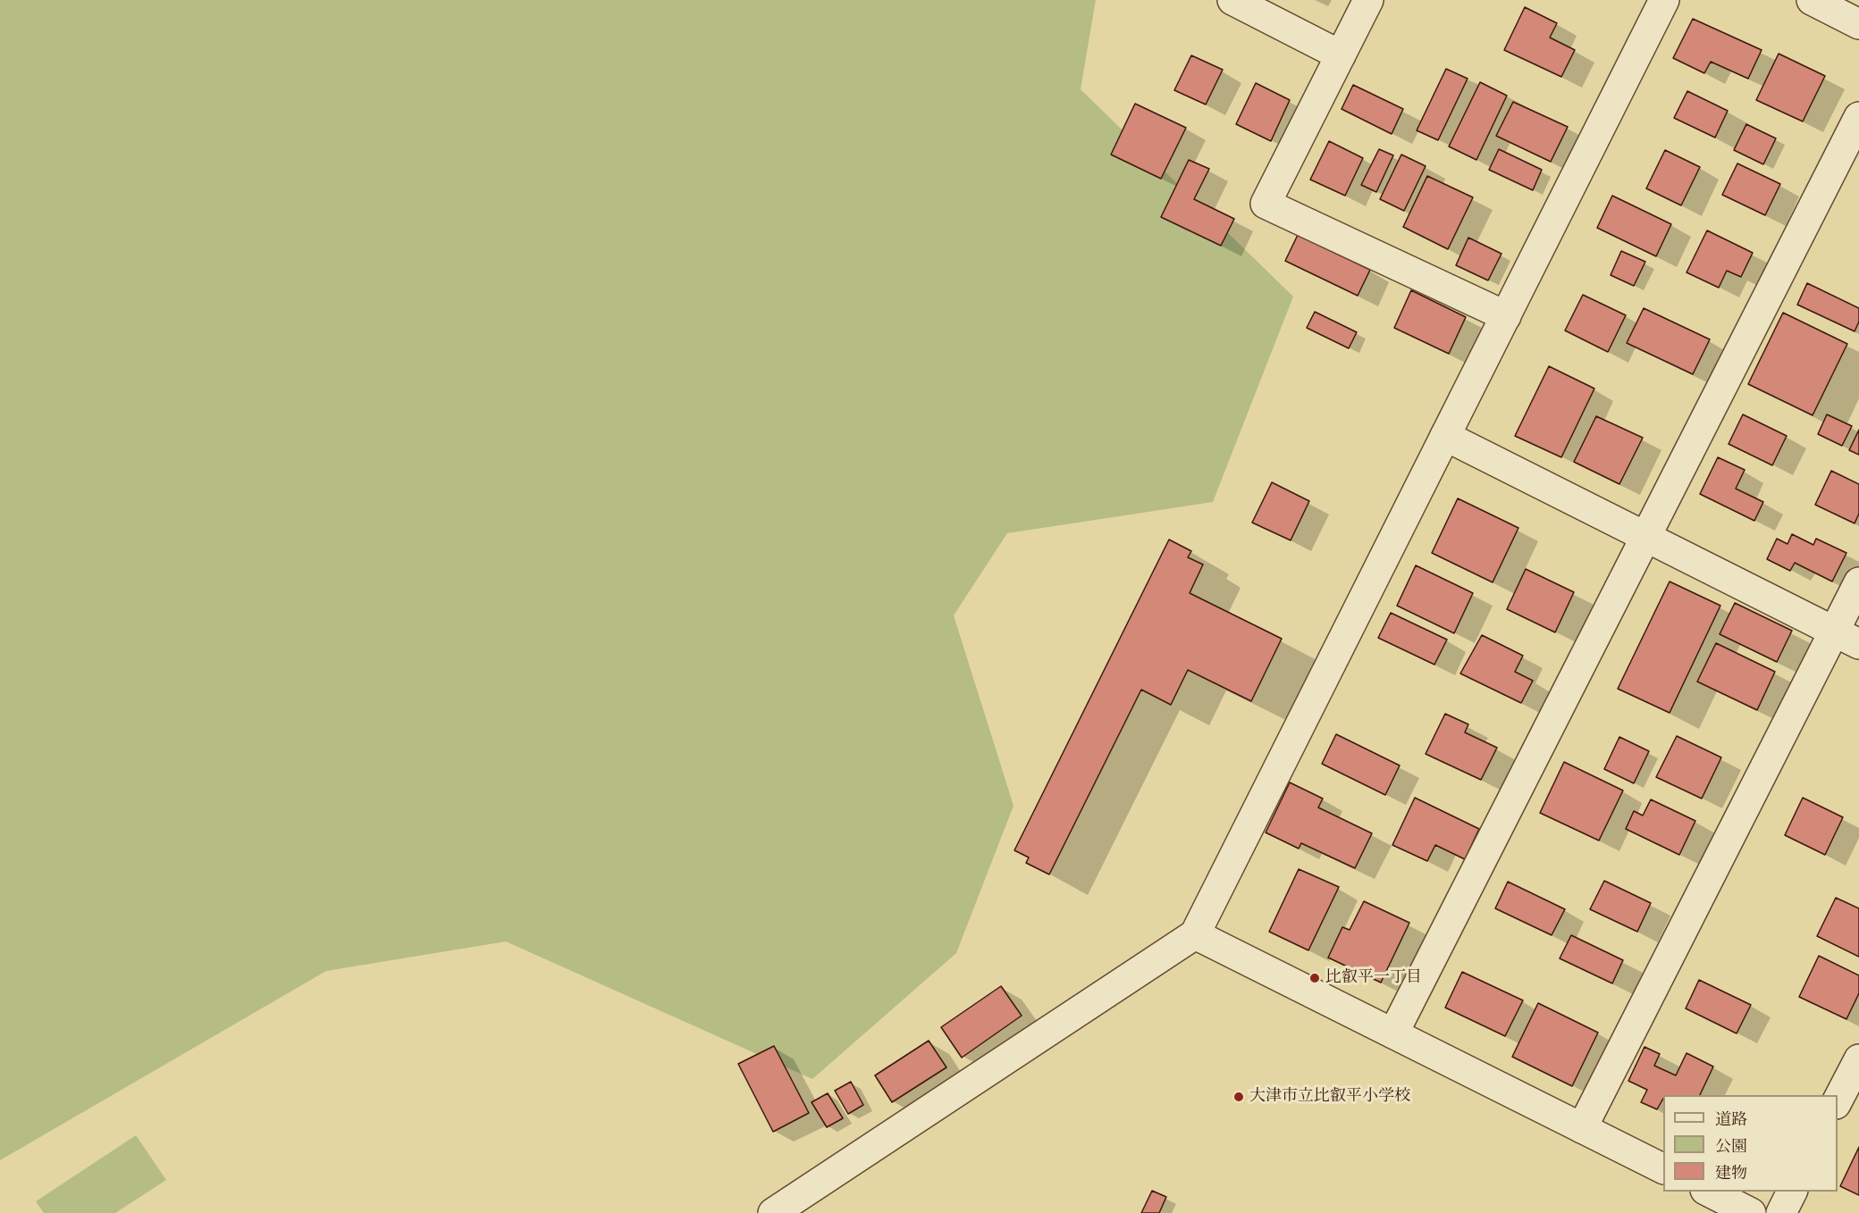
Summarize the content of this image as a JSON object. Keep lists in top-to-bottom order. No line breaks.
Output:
{"places":["比叡平一丁目","大津市立比叡平小学校"],"legend":["道路","公園","建物"]}
